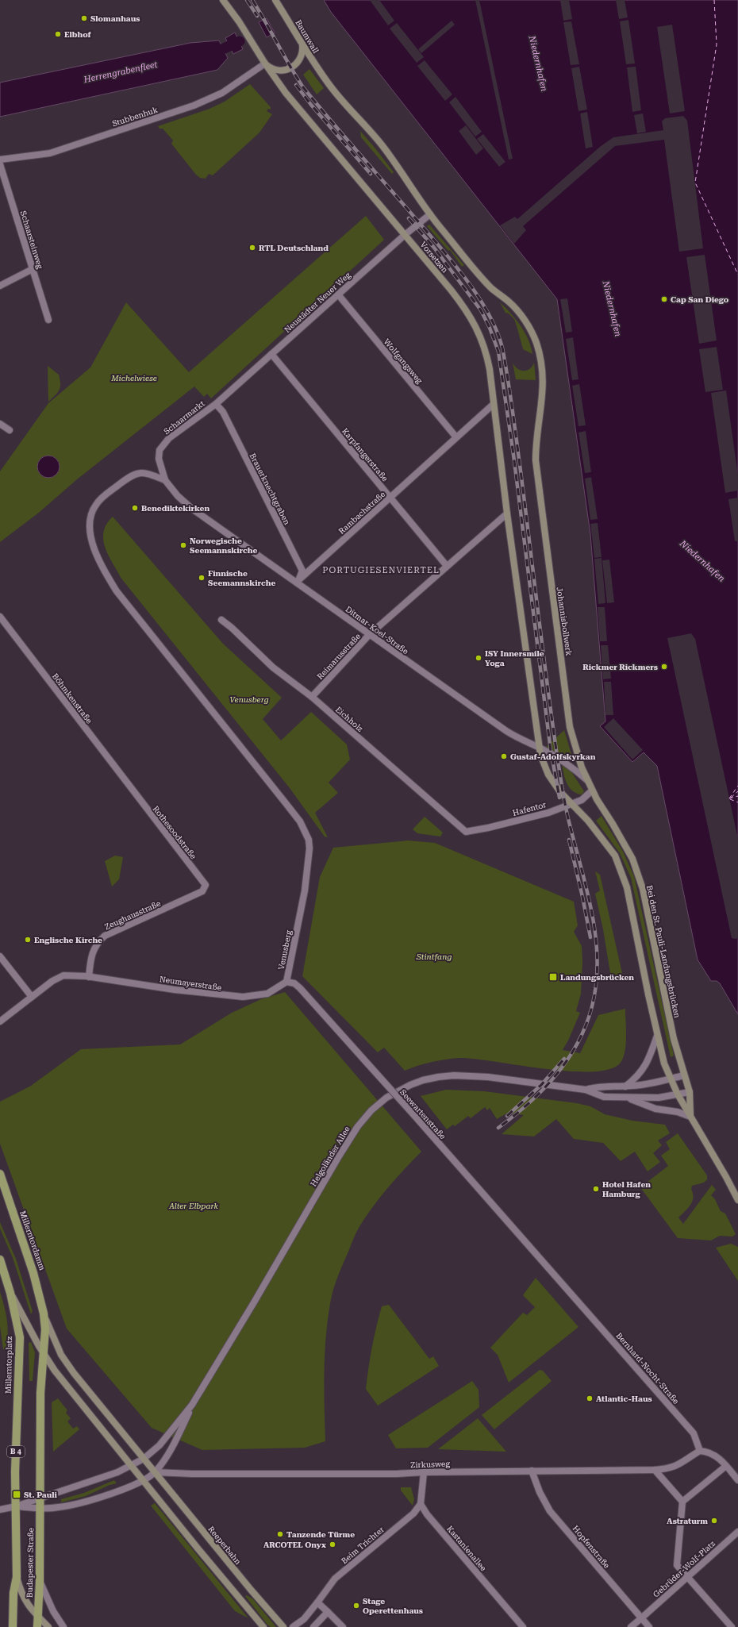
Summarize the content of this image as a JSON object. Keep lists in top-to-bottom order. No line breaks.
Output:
{"streets":{"main road":["Baumwall","Vorsetzen","Johannisbollwerk","Bei den St. Pauli-Landungsbrücken","Millerntordamm","Millerntorplatz","B 4","Reeperbahn","Budapester Straße"],"street":["Stubbenhuk","Schaarsteinweg","Neustädter Neuer Weg","Wolfgangsweg","Schaarmarkt","Karpfangerstraße","Brauerknechtgraben","Rambachstraße","Ditmar-Koel-Straße","Reimarusstraße","Böhmkenstraße","Eichholz","Hafentor","Rothesoodstraße","Zeughausstraße","Venusberg","Neumayerstraße","Seewartenstraße","Helgoländer Allee","Bernhard-Nocht-Straße","Zirkusweg","Beim Trichter","Hopfenstraße","Kastanienallee","Gebrüder-Wolf-Platz"]},"crossings":[["Baumwall","Neustädter Neuer Weg"],["Baumwall","Johannisbollwerk"],["Stubbenhuk","Vorsetzen"],["Vorsetzen","Neustädter Neuer Weg"],["Vorsetzen","Rambachstraße"],["Vorsetzen","Reimarusstraße"],["Neustädter Neuer Weg","Wolfgangsweg"],["Neustädter Neuer Weg","Schaarmarkt"],["Neustädter Neuer Weg","Karpfangerstraße"],["Neustädter Neuer Weg","Brauerknechtgraben"],["Neustädter Neuer Weg","Johannisbollwerk"],["Wolfgangsweg","Rambachstraße"],["Schaarmarkt","Brauerknechtgraben"],["Schaarmarkt","Ditmar-Koel-Straße"],["Schaarmarkt","Venusberg"],["Karpfangerstraße","Rambachstraße"],["Karpfangerstraße","Reimarusstraße"],["Brauerknechtgraben","Rambachstraße"],["Brauerknechtgraben","Ditmar-Koel-Straße"],["Rambachstraße","Ditmar-Koel-Straße"],["Johannisbollwerk","Ditmar-Koel-Straße"],["Johannisbollwerk","Bei den St. Pauli-Landungsbrücken"],["Ditmar-Koel-Straße","Reimarusstraße"],["Ditmar-Koel-Straße","Venusberg"],["Ditmar-Koel-Straße","Bei den St. Pauli-Landungsbrücken"],["Reimarusstraße","Eichholz"],["Böhmkenstraße","Rothesoodstraße"],["Eichholz","Hafentor"],["Hafentor","Bei den St. Pauli-Landungsbrücken"],["Rothesoodstraße","Zeughausstraße"],["Zeughausstraße","Neumayerstraße"],["Venusberg","Neumayerstraße"],["Venusberg","Seewartenstraße"],["Bei den St. Pauli-Landungsbrücken","Helgoländer Allee"],["Neumayerstraße","Seewartenstraße"],["Seewartenstraße","Bernhard-Nocht-Straße"],["Helgoländer Allee","Zirkusweg"],["Helgoländer Allee","Reeperbahn"],["Millerntorplatz","B 4"],["Millerntorplatz","Budapester Straße"],["Bernhard-Nocht-Straße","Zirkusweg"],["Zirkusweg","Reeperbahn"],["Zirkusweg","Hopfenstraße"],["Beim Trichter","Kastanienallee"],["Hopfenstraße","Gebrüder-Wolf-Platz"]],"districts":["PORTUGIESENVIERTEL"],"water":["Niedernhafen","Herrengrabenfleet"],"parks":["Michelwiese","Venusberg","Stintfang","Alter Elbpark"],"places":{"other":["Slomanhaus","Elbhof","RTL Deutschland","Cap San Diego","Benediktekirken","Norwegische Seemannskirche","Finnische Seemannskirche","ISY Innersmile Yoga","Rickmer Rickmers","Gustaf-Adolfskyrkan","Englische Kirche","Hotel Hafen Hamburg","Atlantic-Haus","Astraturm","Tanzende Türme","ARCOTEL Onyx","Stage Operettenhaus"],"transit":["Landungsbrücken","St. Pauli"]}}
